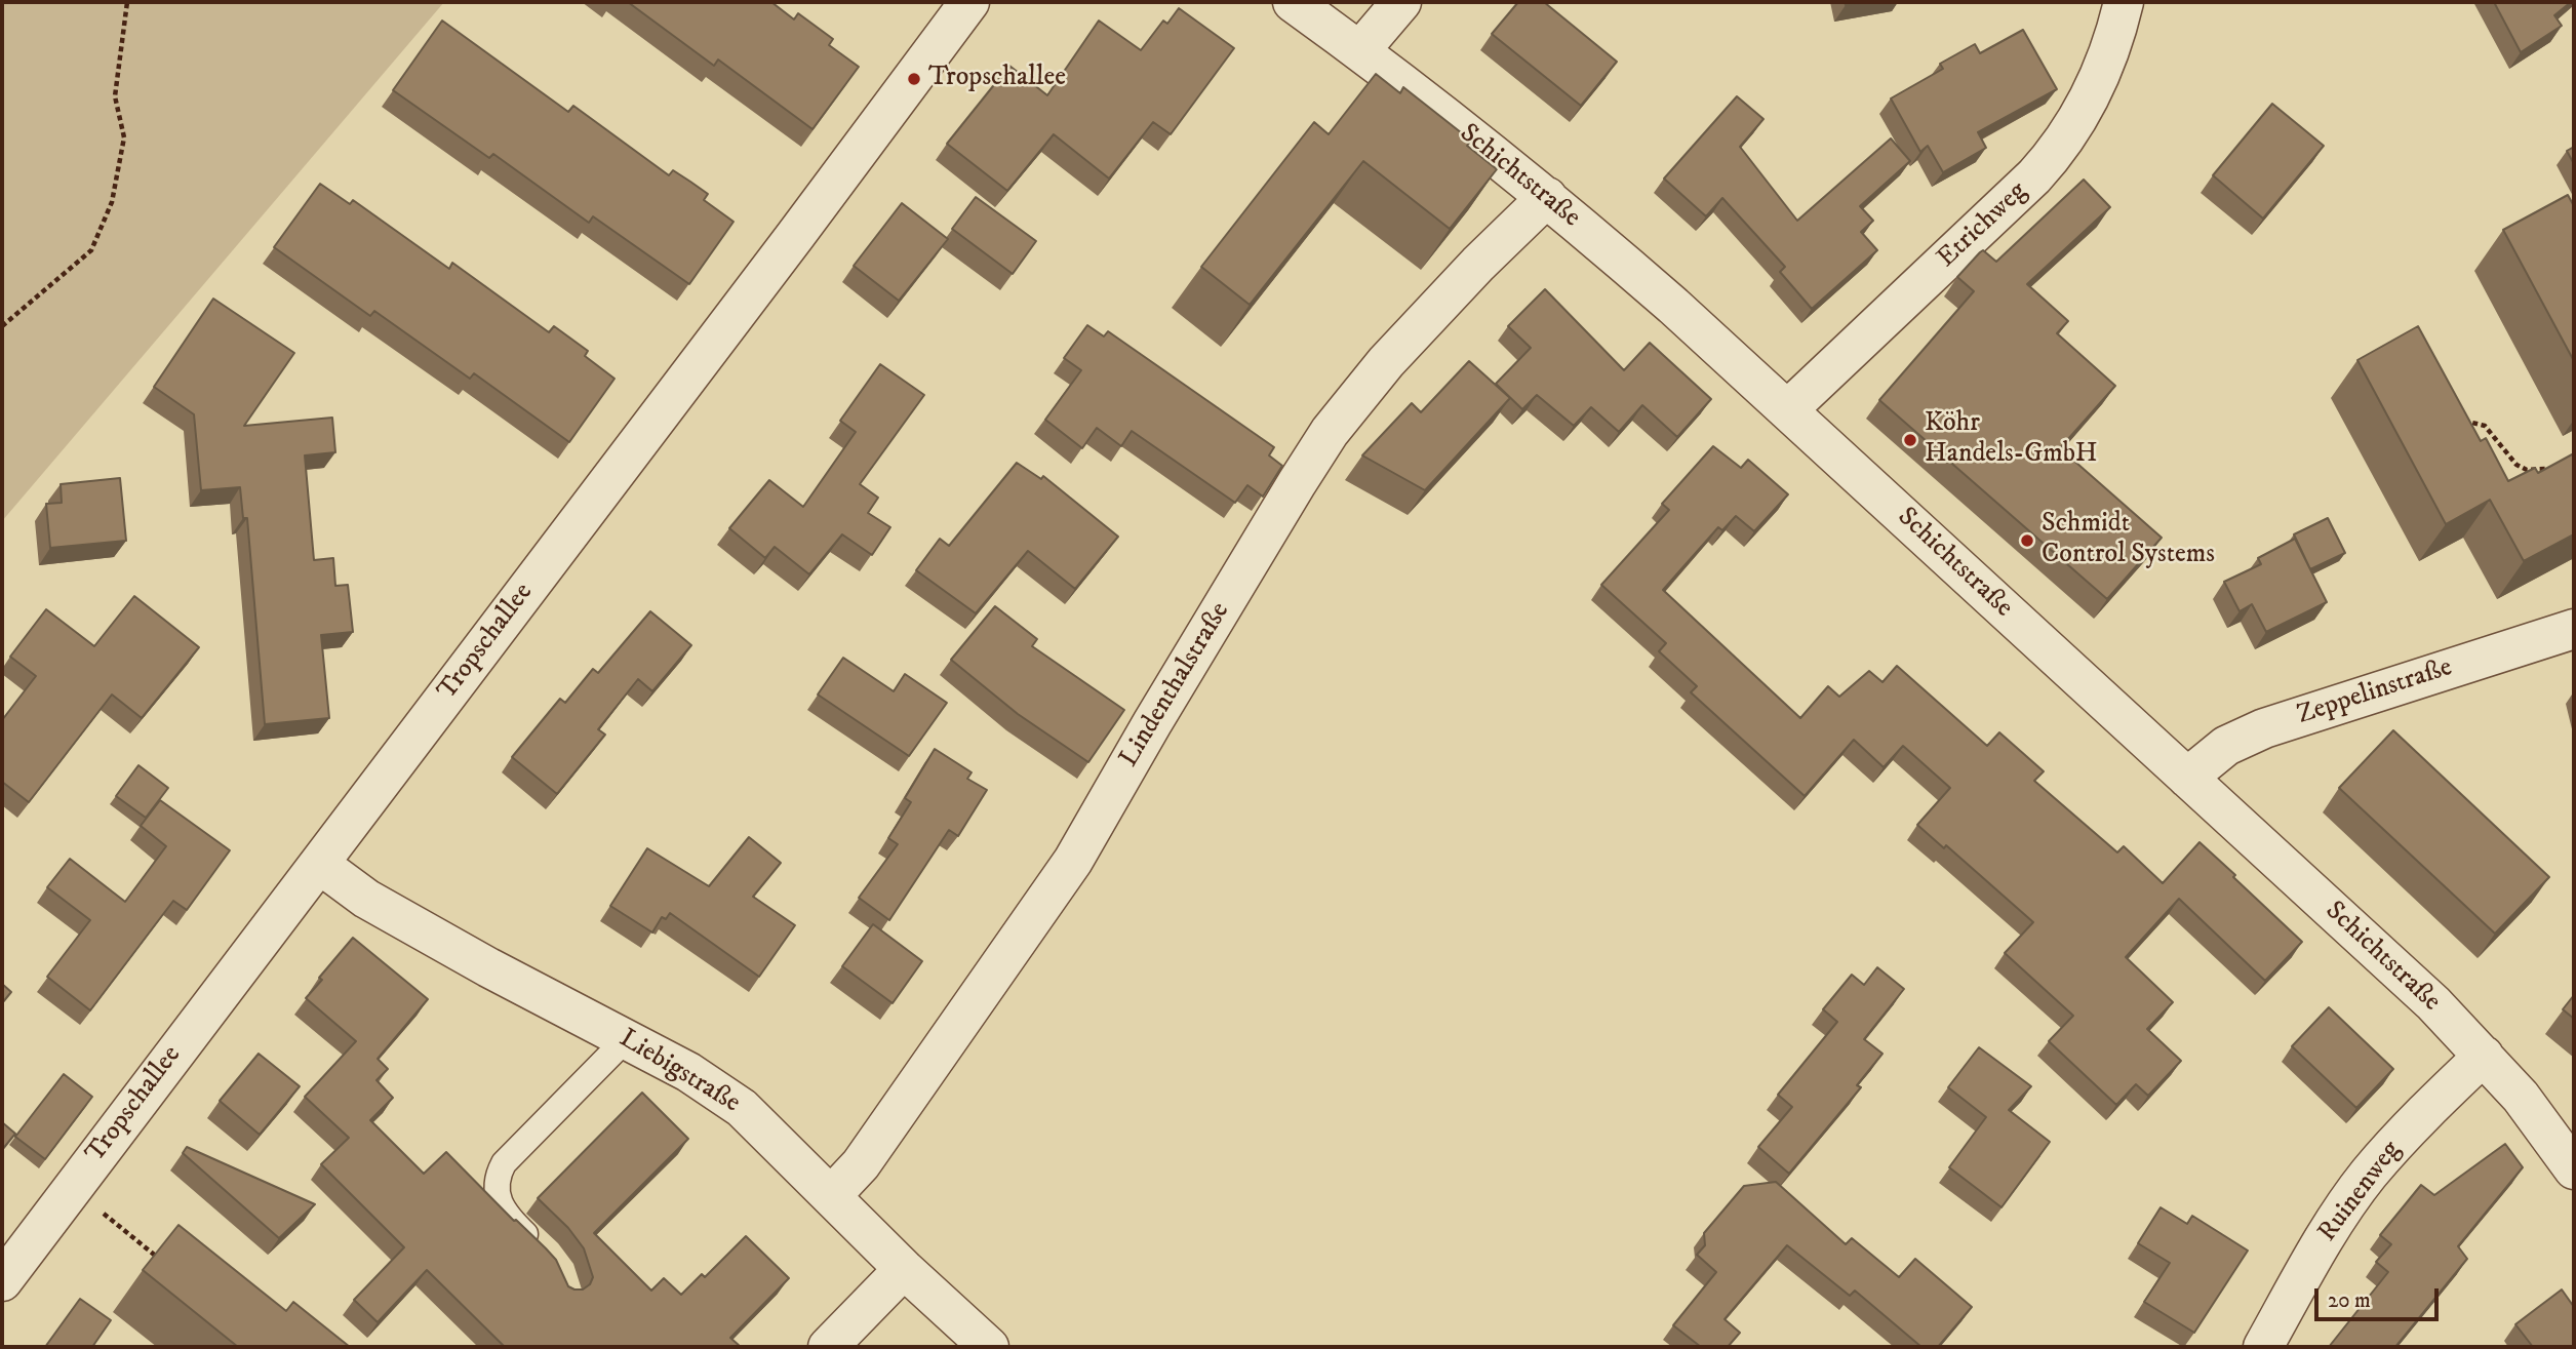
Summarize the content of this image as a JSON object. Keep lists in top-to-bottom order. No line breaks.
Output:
{"streets":{"street":["Schichtstraße","Etrichweg","Tropschallee","Lindenthalstraße","Zeppelinstraße","Liebigstraße","Ruinenweg"]},"crossings":[["Schichtstraße","Etrichweg"],["Schichtstraße","Lindenthalstraße"],["Schichtstraße","Zeppelinstraße"],["Schichtstraße","Ruinenweg"],["Tropschallee","Liebigstraße"],["Lindenthalstraße","Liebigstraße"]],"places":["Tropschallee","Köhr Handels-GmbH","Schmidt Control Systems"],"scale_bar":"20 m"}
